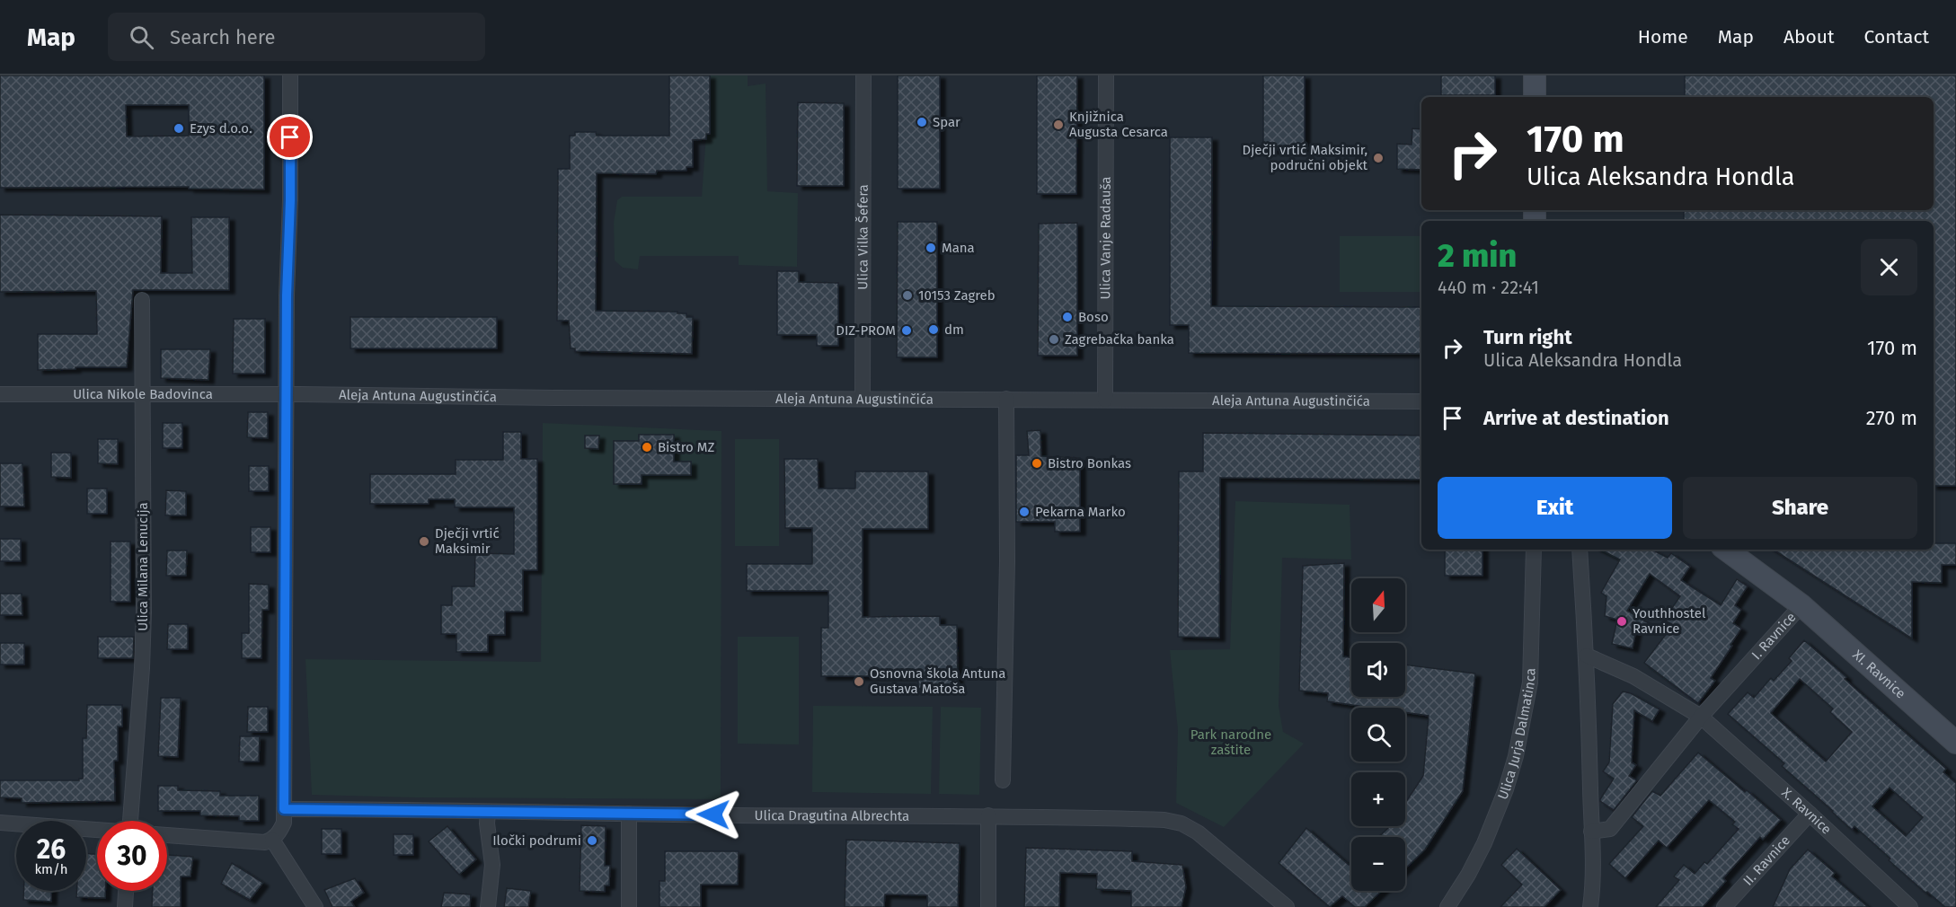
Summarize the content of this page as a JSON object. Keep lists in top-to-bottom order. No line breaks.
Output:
{"streets":{"street":["Ulica Vilka Šefera","Ulica Vanje Radauša","Ulica Nikole Badovinca","Aleja Antuna Augustinčića","Ulica Milana Lenucija","I. Ravnice","XI. Ravnice","Ulica Jurja Dalmatinca","X. Ravnice","Ulica Dragutina Albrechta","II. Ravnice"]},"crossings":[["Ulica Vilka Šefera","Aleja Antuna Augustinčića"],["Ulica Vanje Radauša","Aleja Antuna Augustinčića"],["Ulica Nikole Badovinca","Aleja Antuna Augustinčića"],["Ulica Nikole Badovinca","Ulica Milana Lenucija"],["I. Ravnice","XI. Ravnice"],["I. Ravnice","X. Ravnice"],["X. Ravnice","II. Ravnice"]],"parks":["Park narodne zaštite"],"places":["Spar","Knjižnica Augusta Cesarca","Ezys d.o.o.","Dječji vrtić Maksimir, područni objekt","Mana","10153 Zagreb","Boso","dm","DIZ-PROM","Zagrebačka banka","Bistro MZ","Bistro Bonkas","Pekarna Marko","Dječji vrtić Maksimir","Youthhostel Ravnice","Osnovna škola Antuna Gustava Matoša","Iločki podrumi"],"north":"top","page":{"header":"Map","search":"Search here","nav":["Home","Map","About","Contact"],"turn":["170 m","Ulica Aleksandra Hondla"],"heading":["2 min","440 m · 22:41"],"list":[{"name":"Turn right","note":"Ulica Aleksandra Hondla","value":"170 m"},{"name":"Arrive at destination","value":"270 m"}],"buttons":["Exit","Share"],"map_buttons":["+","−"],"speed":"26 km/h","limit":"30"}}
